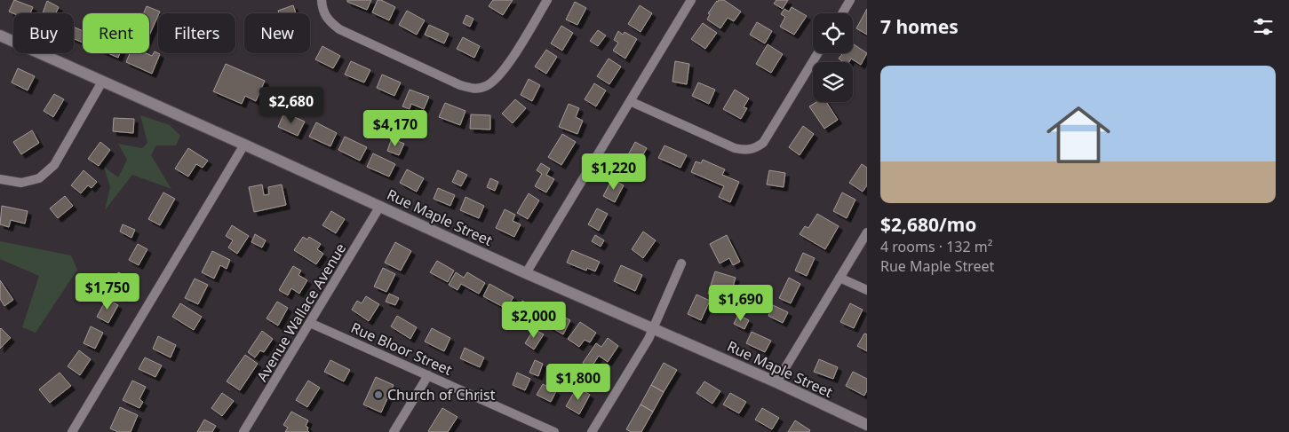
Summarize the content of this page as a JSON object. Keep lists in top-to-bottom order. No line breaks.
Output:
{"streets":{"street":["Rue Maple Street","Avenue Wallace Avenue","Rue Bloor Street"]},"crossings":[["Rue Maple Street","Avenue Wallace Avenue"],["Avenue Wallace Avenue","Rue Bloor Street"]],"places":["Church of Christ"],"page":{"heading":"7 homes","chip":["Buy","Rent","Filters","New"],"list":[{"name":"$2,680/mo","note":"4 rooms · 132 m² · Rue Maple Street"}],"price":["$2,680","$4,170","$1,220","$1,750","$1,690","$2,000","$1,800"]}}
